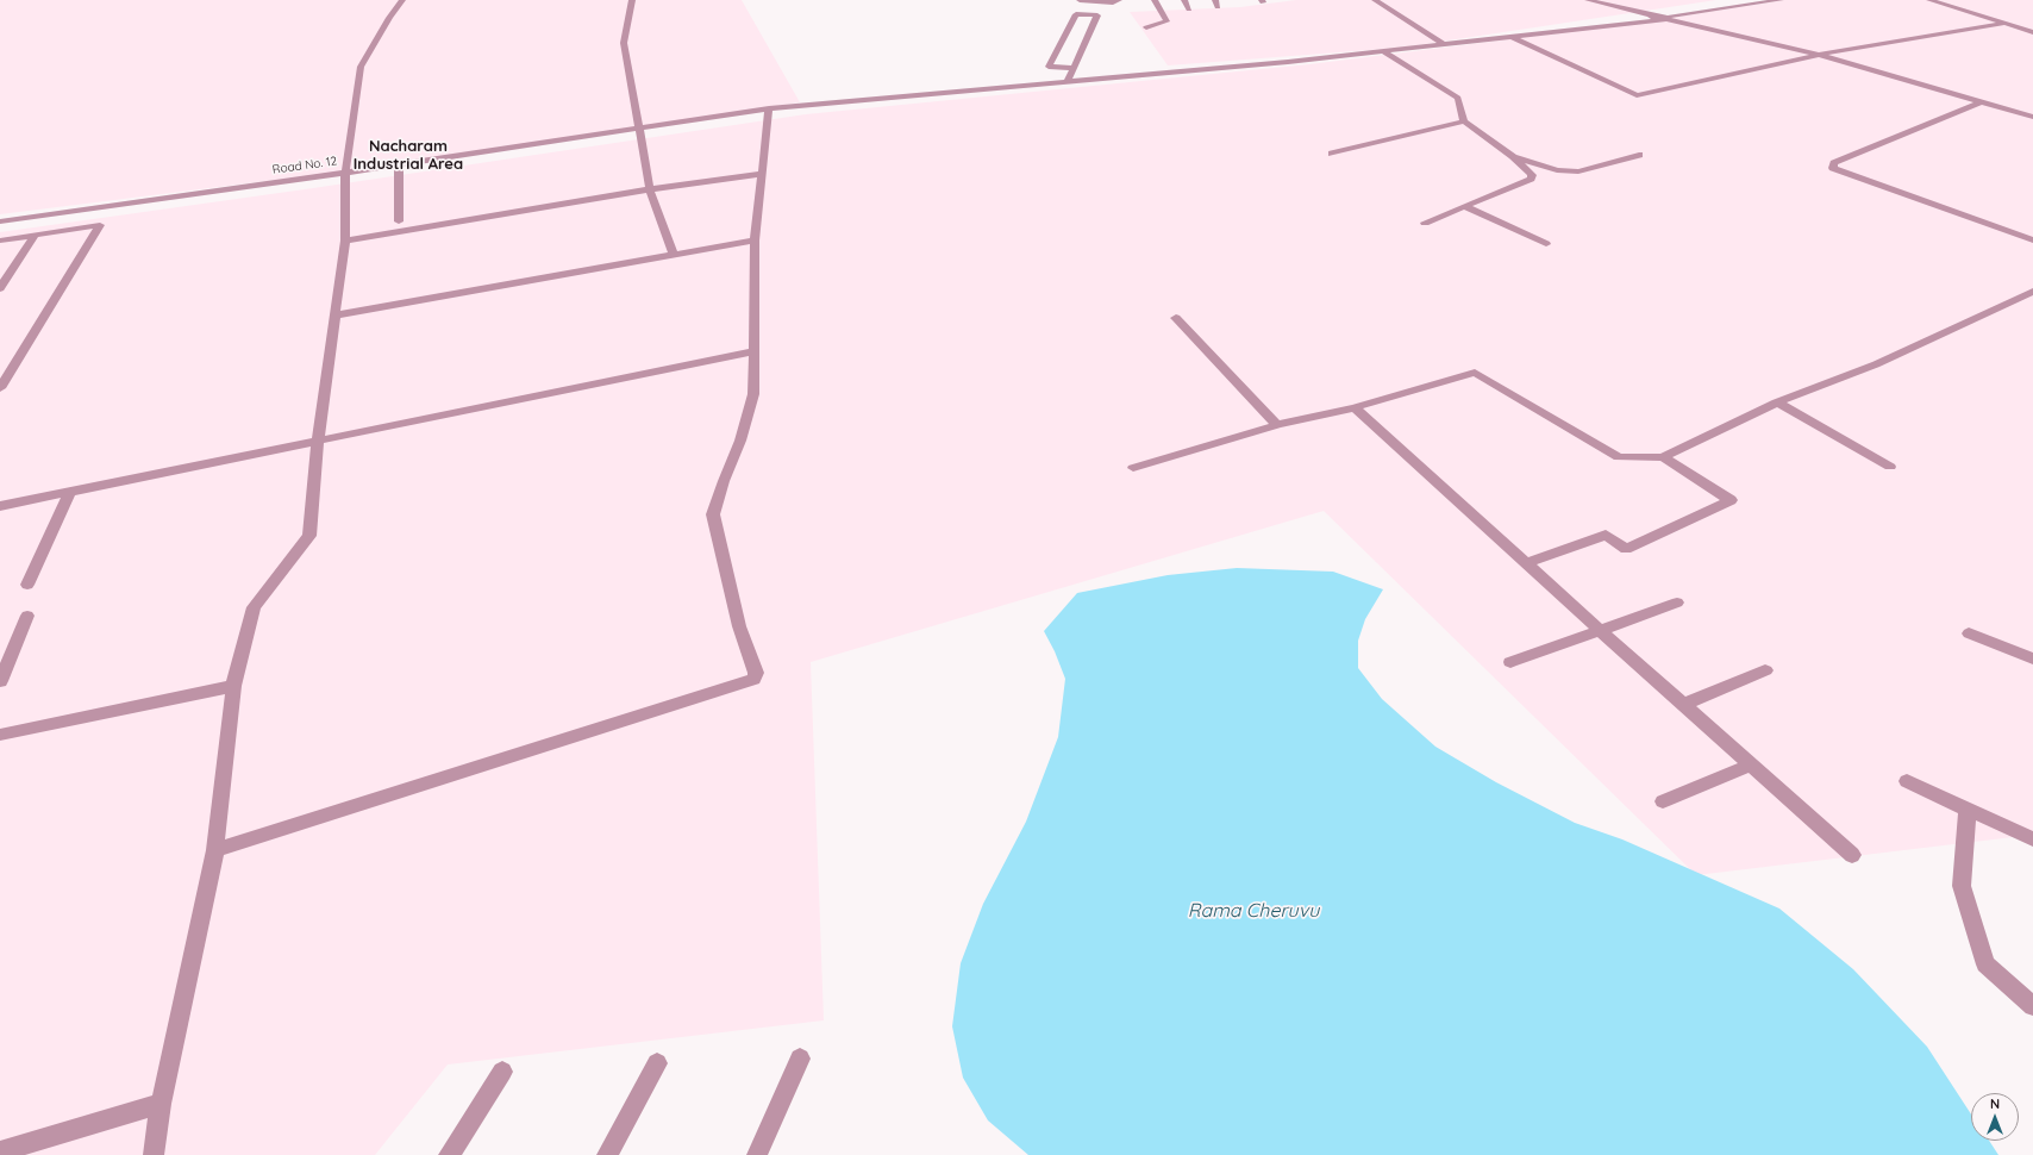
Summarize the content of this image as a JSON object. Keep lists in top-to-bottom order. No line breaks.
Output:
{"streets":{"street":["Road No. 12"]},"districts":["Nacharam Industrial Area"],"water":["Rama Cheruvu"],"north":"top"}
